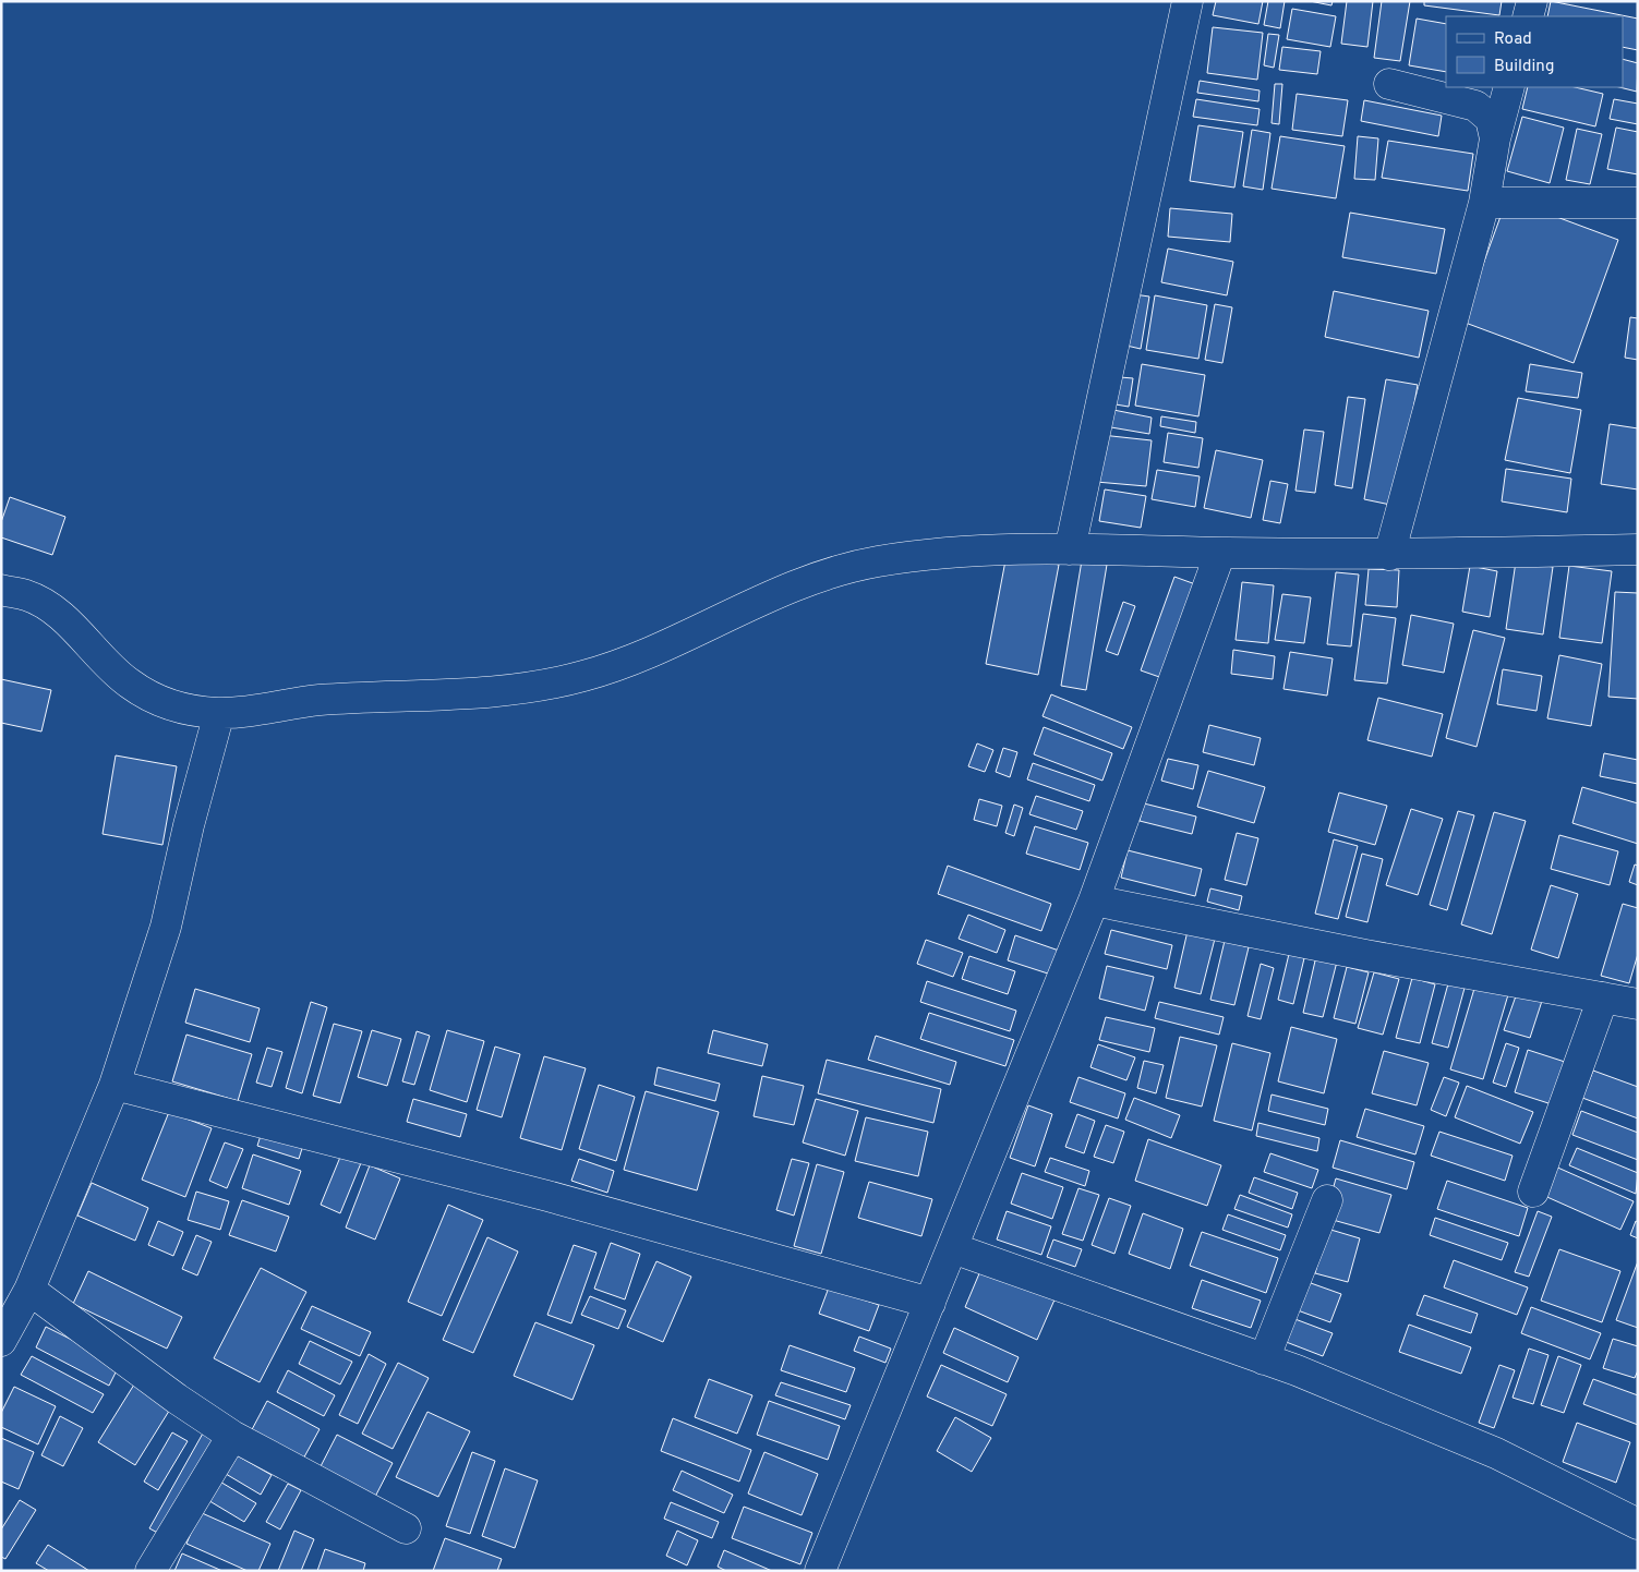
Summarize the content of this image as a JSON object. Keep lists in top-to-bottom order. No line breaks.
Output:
{"legend":["Road","Building"]}
